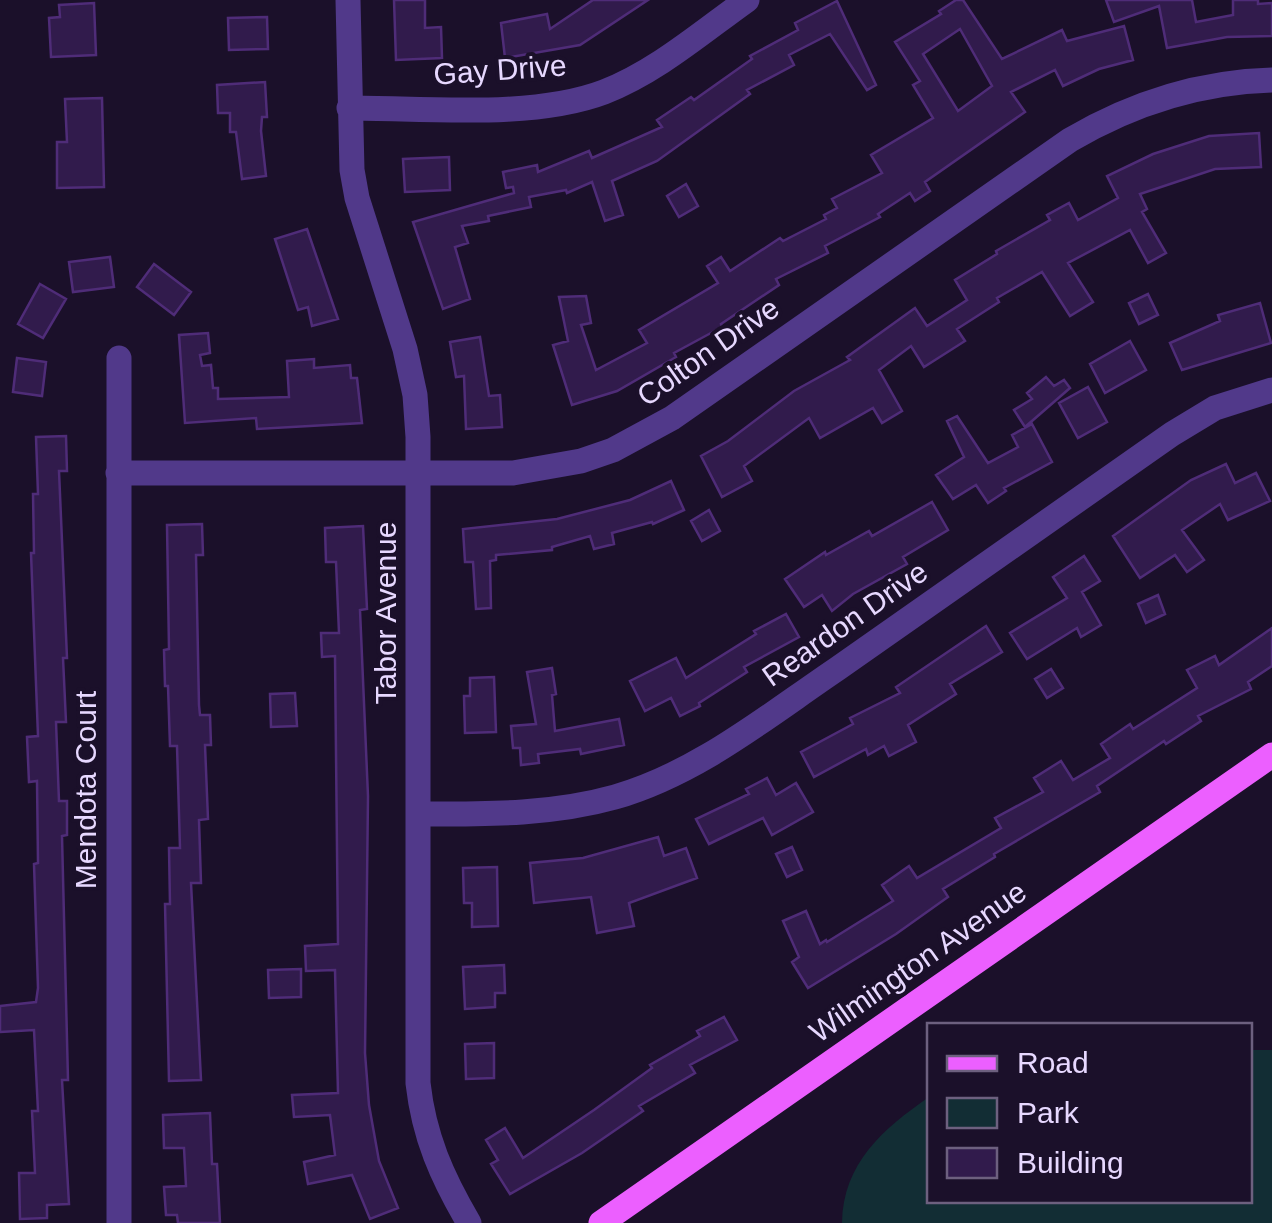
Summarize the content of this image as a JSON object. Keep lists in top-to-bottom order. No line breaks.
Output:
{"streets":{"main road":["Wilmington Avenue"],"street":["Gay Drive","Colton Drive","Tabor Avenue","Reardon Drive","Mendota Court"]},"crossings":[["Gay Drive","Tabor Avenue"],["Colton Drive","Tabor Avenue"],["Colton Drive","Mendota Court"],["Tabor Avenue","Reardon Drive"]],"legend":["Road","Park","Building"]}
